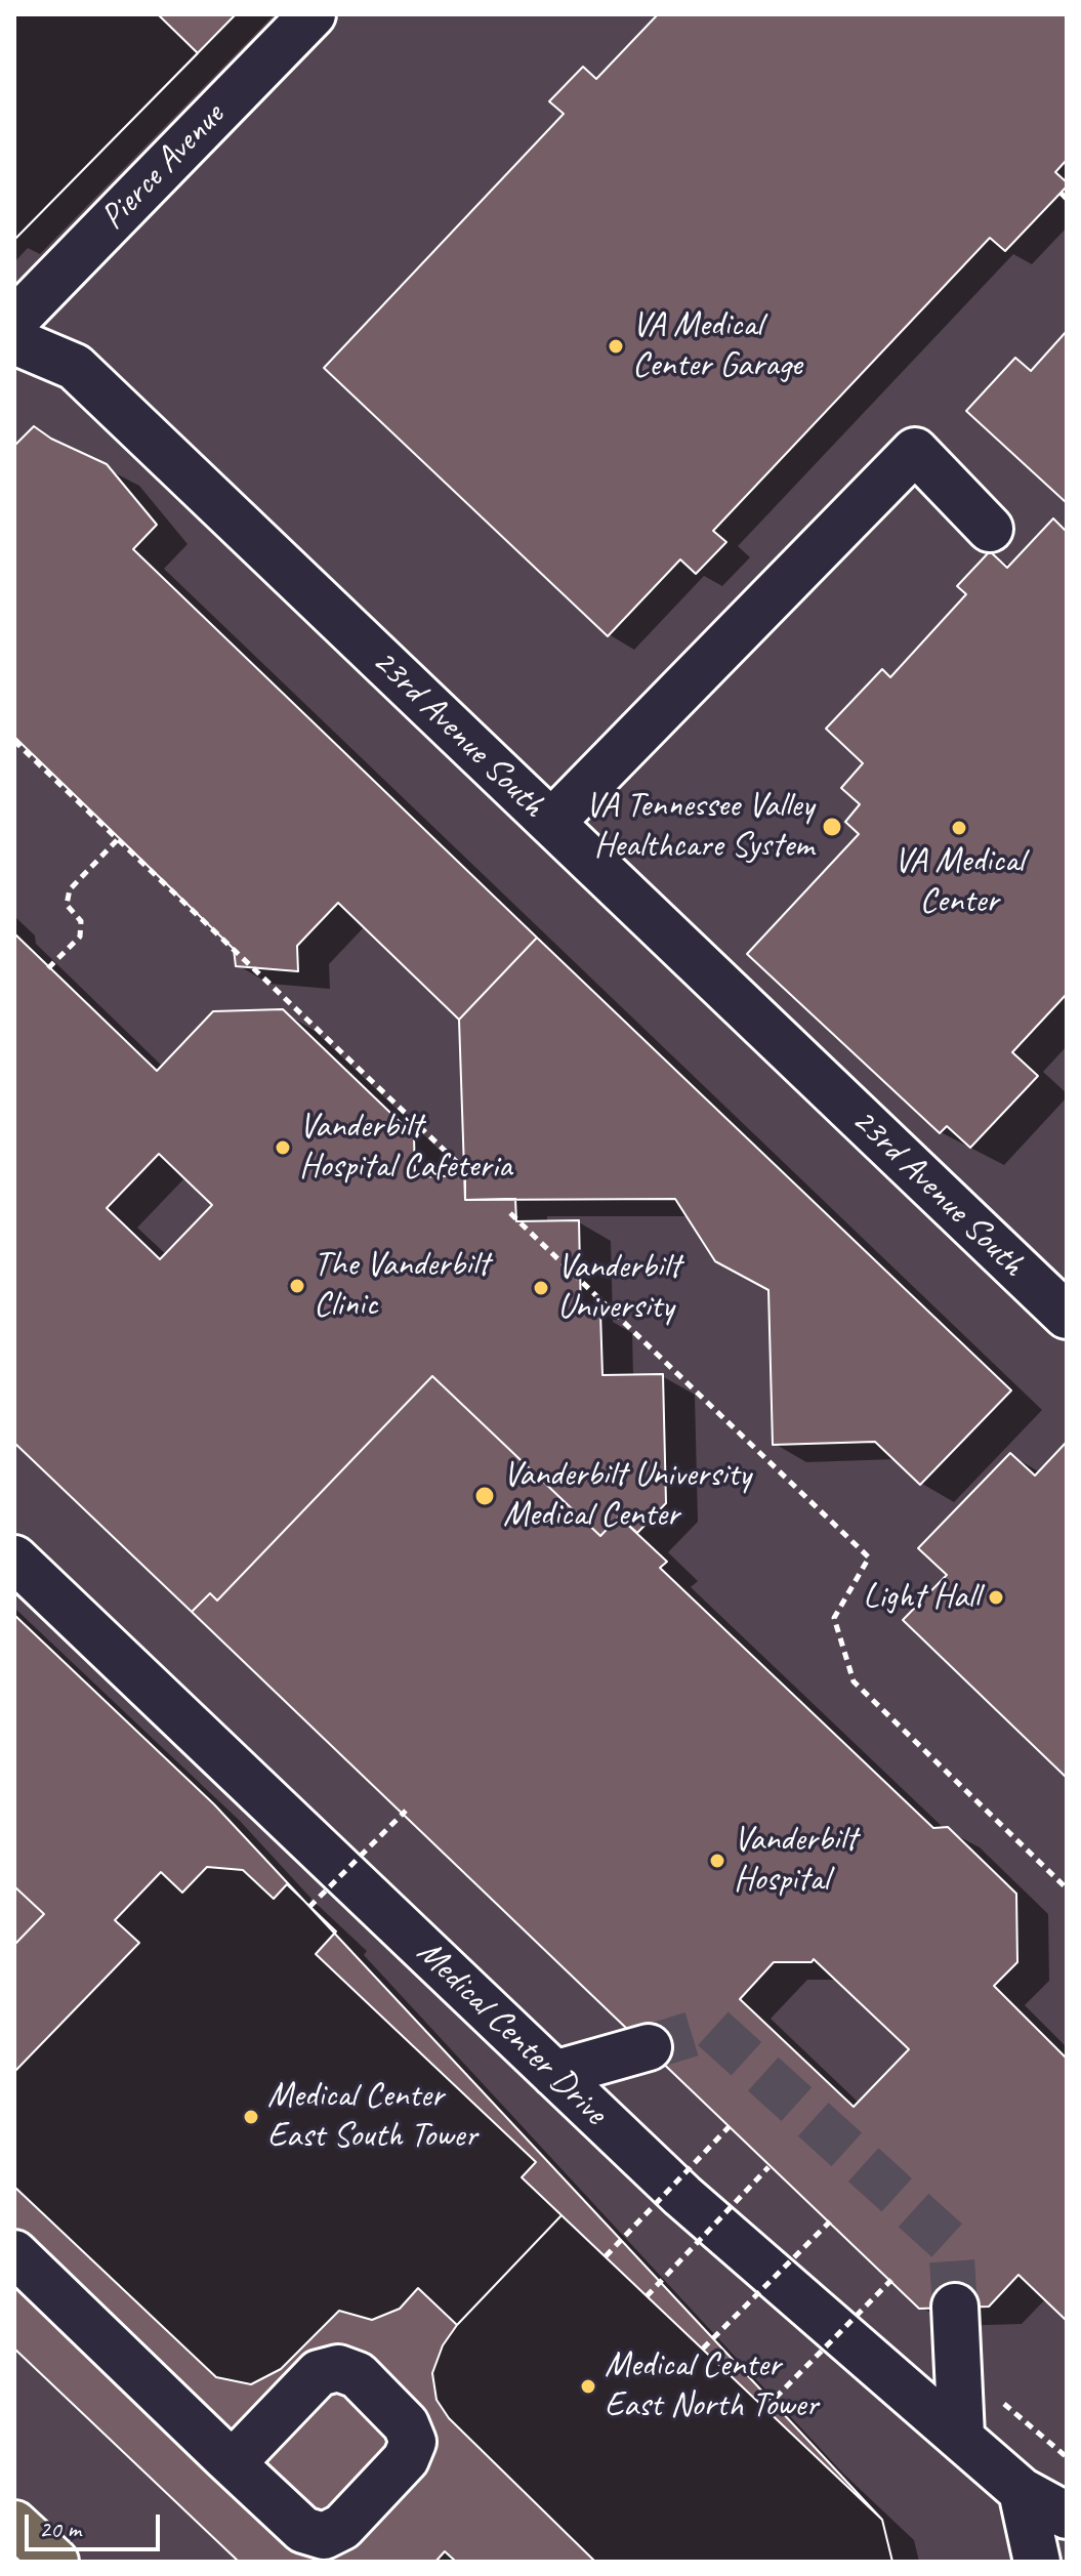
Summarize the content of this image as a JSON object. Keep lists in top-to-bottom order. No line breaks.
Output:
{"streets":{"street":["Pierce Avenue","23rd Avenue South","Medical Center Drive"]},"places":["VA Medical Center Garage","VA Tennessee Valley Healthcare System","VA Medical Center","Vanderbilt Hospital Cafeteria","The Vanderbilt Clinic","Vanderbilt University","Vanderbilt University Medical Center","Light Hall","Vanderbilt Hospital","Medical Center East South Tower","Medical Center East North Tower"],"scale_bar":"20 m"}
